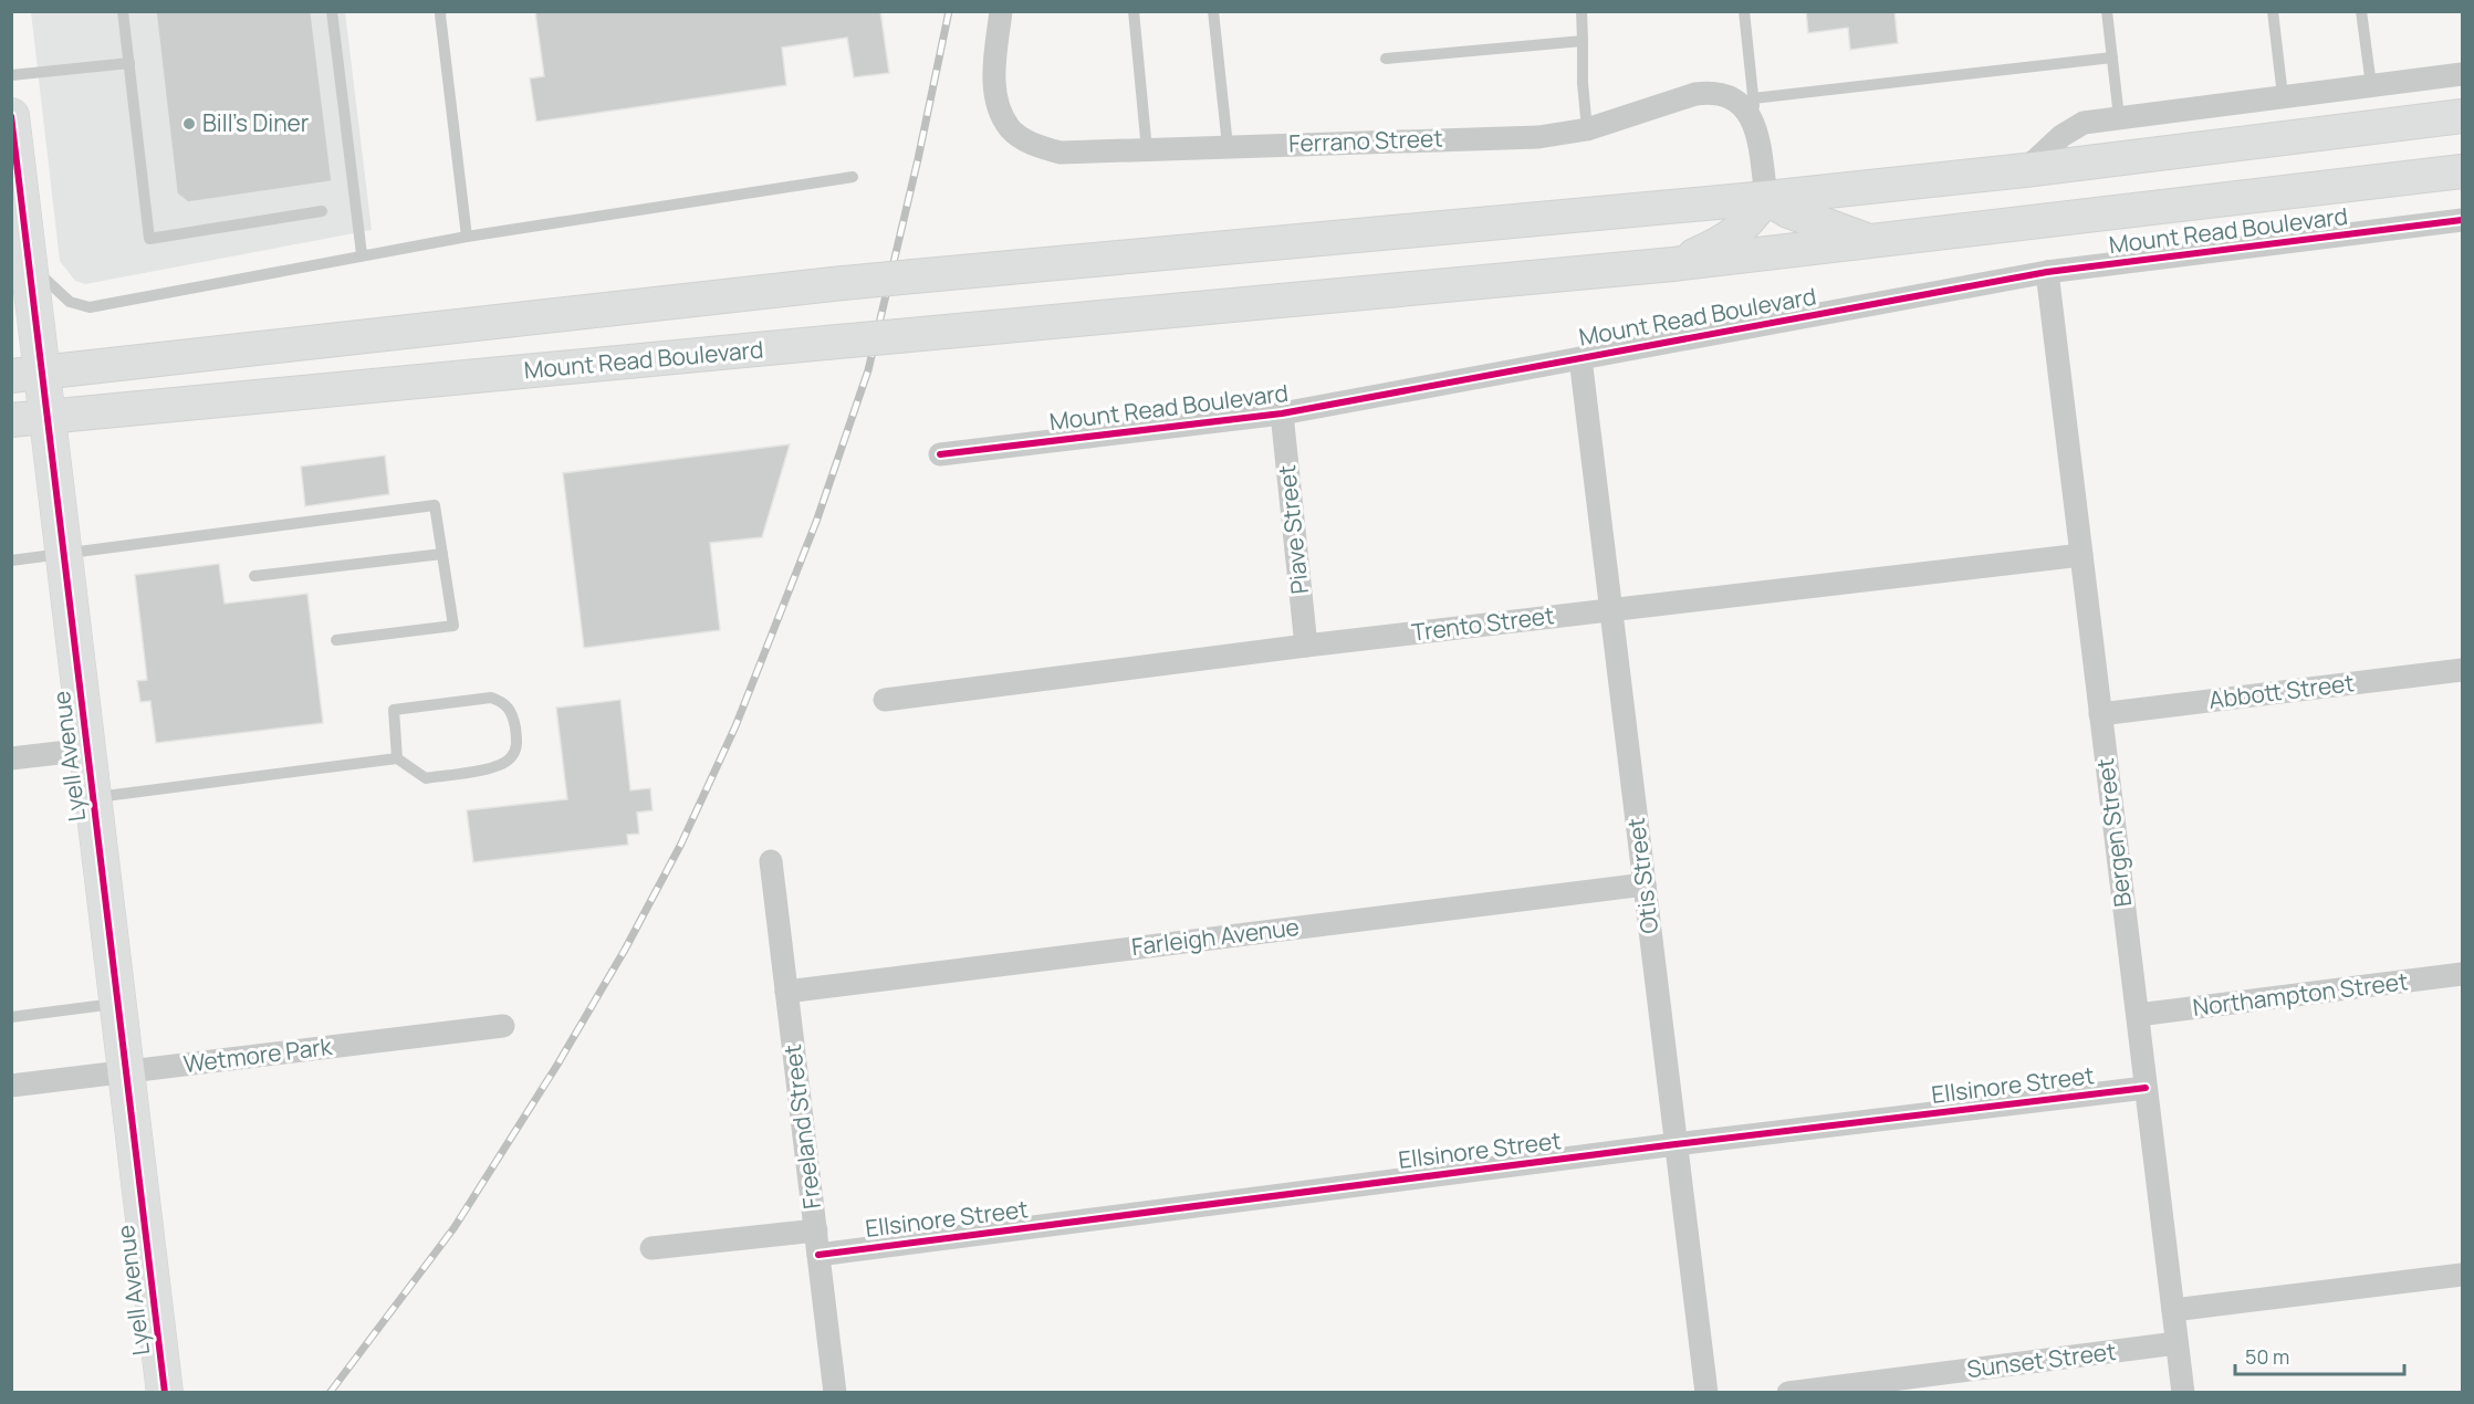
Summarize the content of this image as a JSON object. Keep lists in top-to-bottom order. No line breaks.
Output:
{"streets":{"main road":["Mount Read Boulevard","Lyell Avenue"],"street":["Ferrano Street","Piave Street","Trento Street","Abbott Street","Bergen Street","Otis Street","Farleigh Avenue","Northampton Street","Wetmore Park","Ellsinore Street","Freeland Street","Sunset Street"]},"crossings":[["Mount Read Boulevard","Piave Street"],["Mount Read Boulevard","Lyell Avenue"],["Mount Read Boulevard","Bergen Street"],["Mount Read Boulevard","Otis Street"],["Piave Street","Trento Street"],["Trento Street","Bergen Street"],["Trento Street","Otis Street"],["Abbott Street","Bergen Street"],["Lyell Avenue","Wetmore Park"],["Bergen Street","Northampton Street"],["Bergen Street","Ellsinore Street"],["Bergen Street","Sunset Street"],["Otis Street","Farleigh Avenue"],["Otis Street","Ellsinore Street"],["Farleigh Avenue","Freeland Street"],["Ellsinore Street","Freeland Street"]],"places":["Bill's Diner"],"scale_bar":"50 m"}
